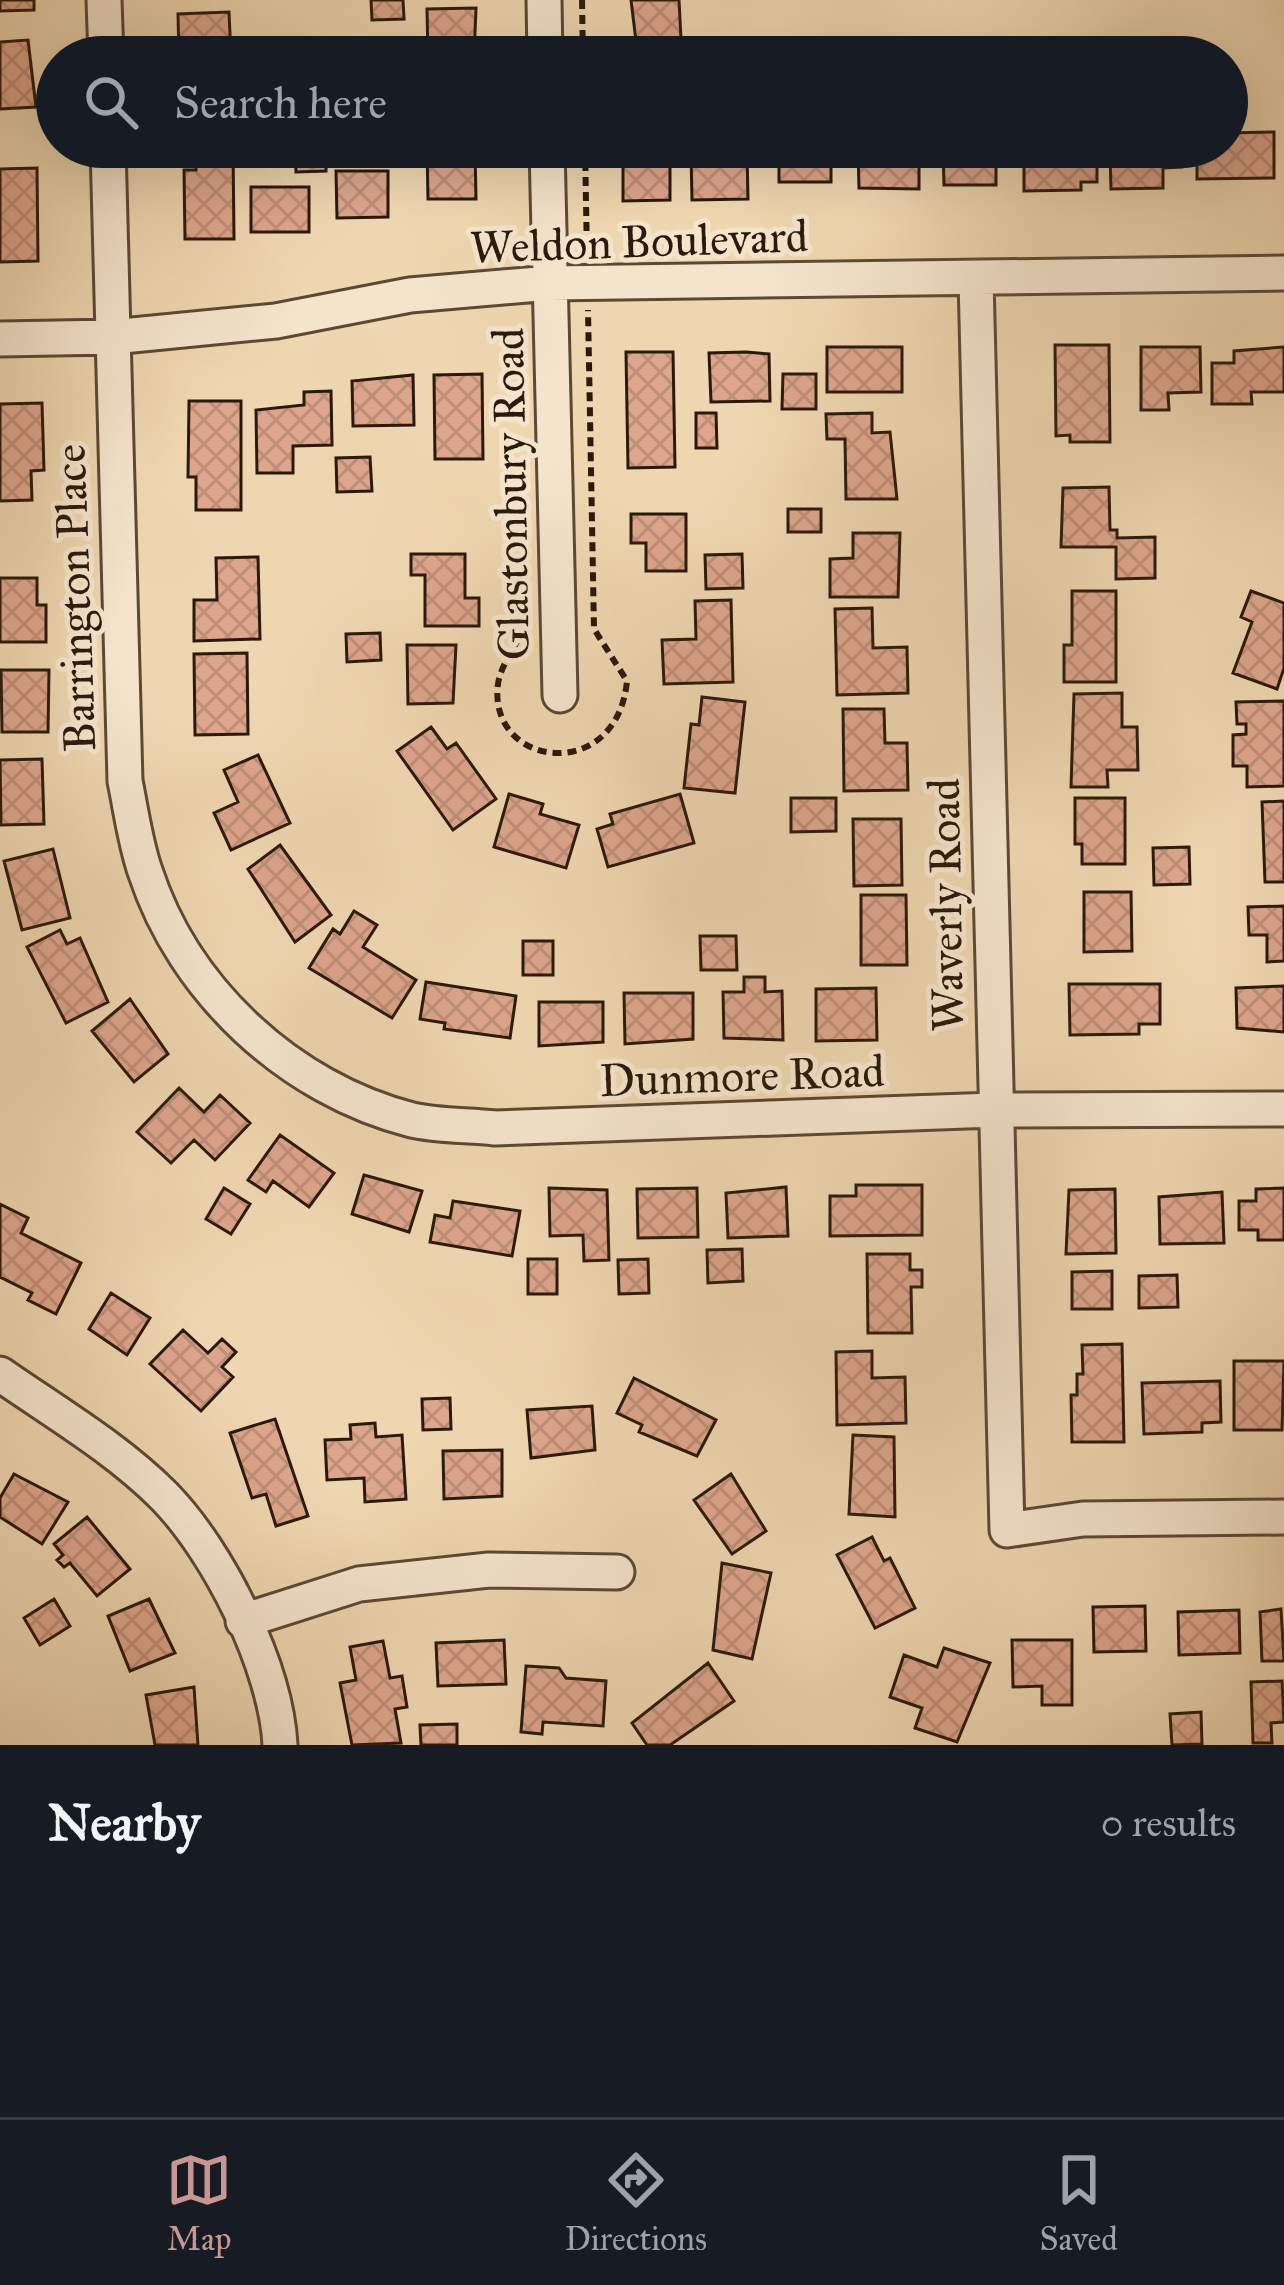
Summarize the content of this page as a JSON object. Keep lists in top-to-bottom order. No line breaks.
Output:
{"streets":{"street":["Weldon Boulevard","Glastonbury Road","Barrington Place","Waverly Road","Dunmore Road"]},"crossings":[["Weldon Boulevard","Glastonbury Road"],["Weldon Boulevard","Barrington Place"],["Weldon Boulevard","Waverly Road"],["Barrington Place","Dunmore Road"],["Waverly Road","Dunmore Road"]],"page":{"search":"Search here","heading":["Nearby","0 results"],"nav":["Map","Directions","Saved"]}}
